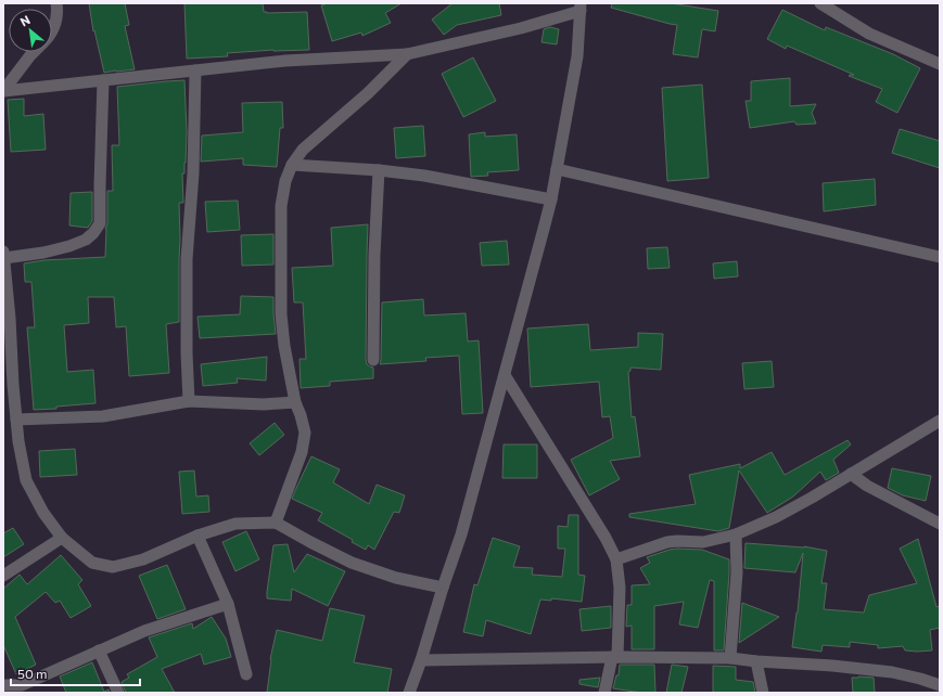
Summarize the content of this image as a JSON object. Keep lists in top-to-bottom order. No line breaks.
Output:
{"scale_bar":"50 m","north":"top left"}
